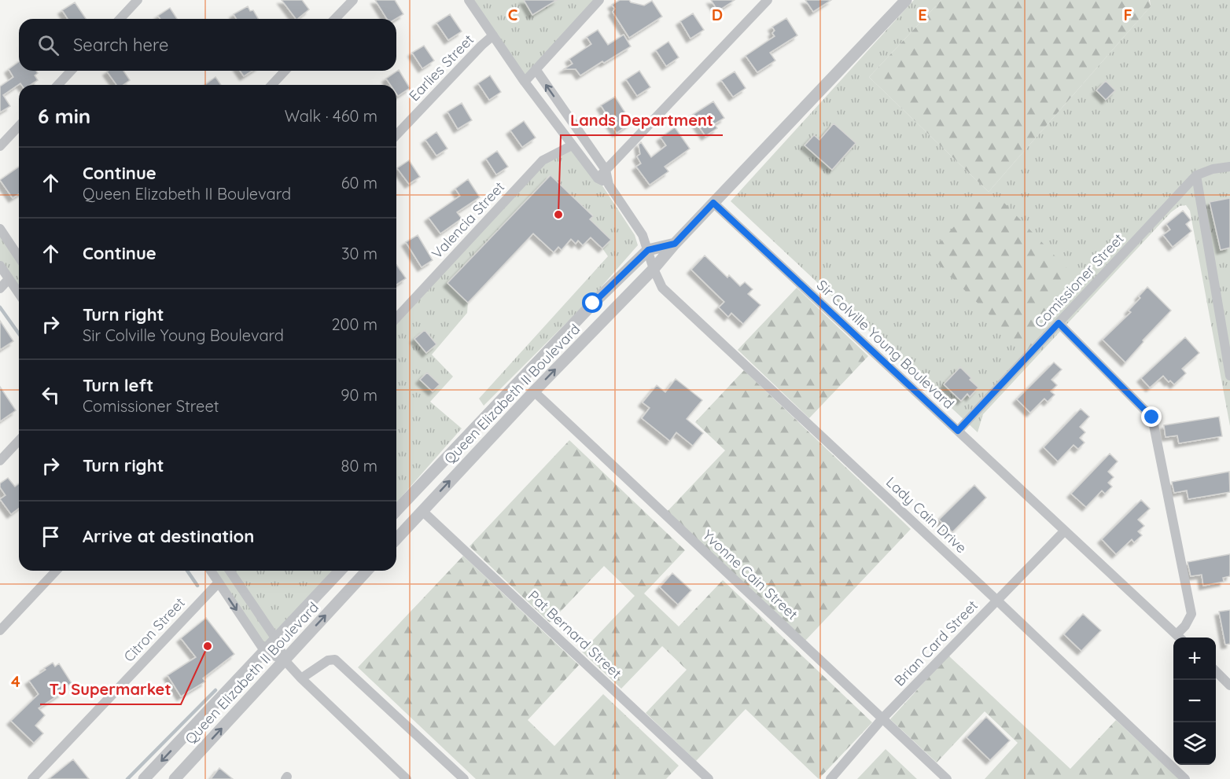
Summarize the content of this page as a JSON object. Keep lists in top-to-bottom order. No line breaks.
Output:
{"streets":{"street":["Earlies Street","Valencia Street","Comissioner Street","Sir Colville Young Boulevard","Queen Elizabeth II Boulevard","Lady Cain Drive","Yvonne Cain Street","Citron Street","Pat Bernard Street","Brian Card Street"]},"crossings":[["Comissioner Street","Sir Colville Young Boulevard"],["Sir Colville Young Boulevard","Queen Elizabeth II Boulevard"],["Sir Colville Young Boulevard","Brian Card Street"],["Queen Elizabeth II Boulevard","Lady Cain Drive"],["Queen Elizabeth II Boulevard","Yvonne Cain Street"],["Queen Elizabeth II Boulevard","Pat Bernard Street"],["Lady Cain Drive","Brian Card Street"],["Yvonne Cain Street","Brian Card Street"]],"places":["Lands Department","TJ Supermarket"],"page":{"search":"Search here","heading":["6 min","Walk · 460 m"],"list":[["Continue","Queen Elizabeth II Boulevard","60 m"],["Continue","30 m"],["Turn right","Sir Colville Young Boulevard","200 m"],["Turn left","Comissioner Street","90 m"],["Turn right","80 m"],"Arrive at destination"],"map_buttons":["+","−"]},"grid":{"columns":["C","D","E","F"],"rows":["4"]}}
